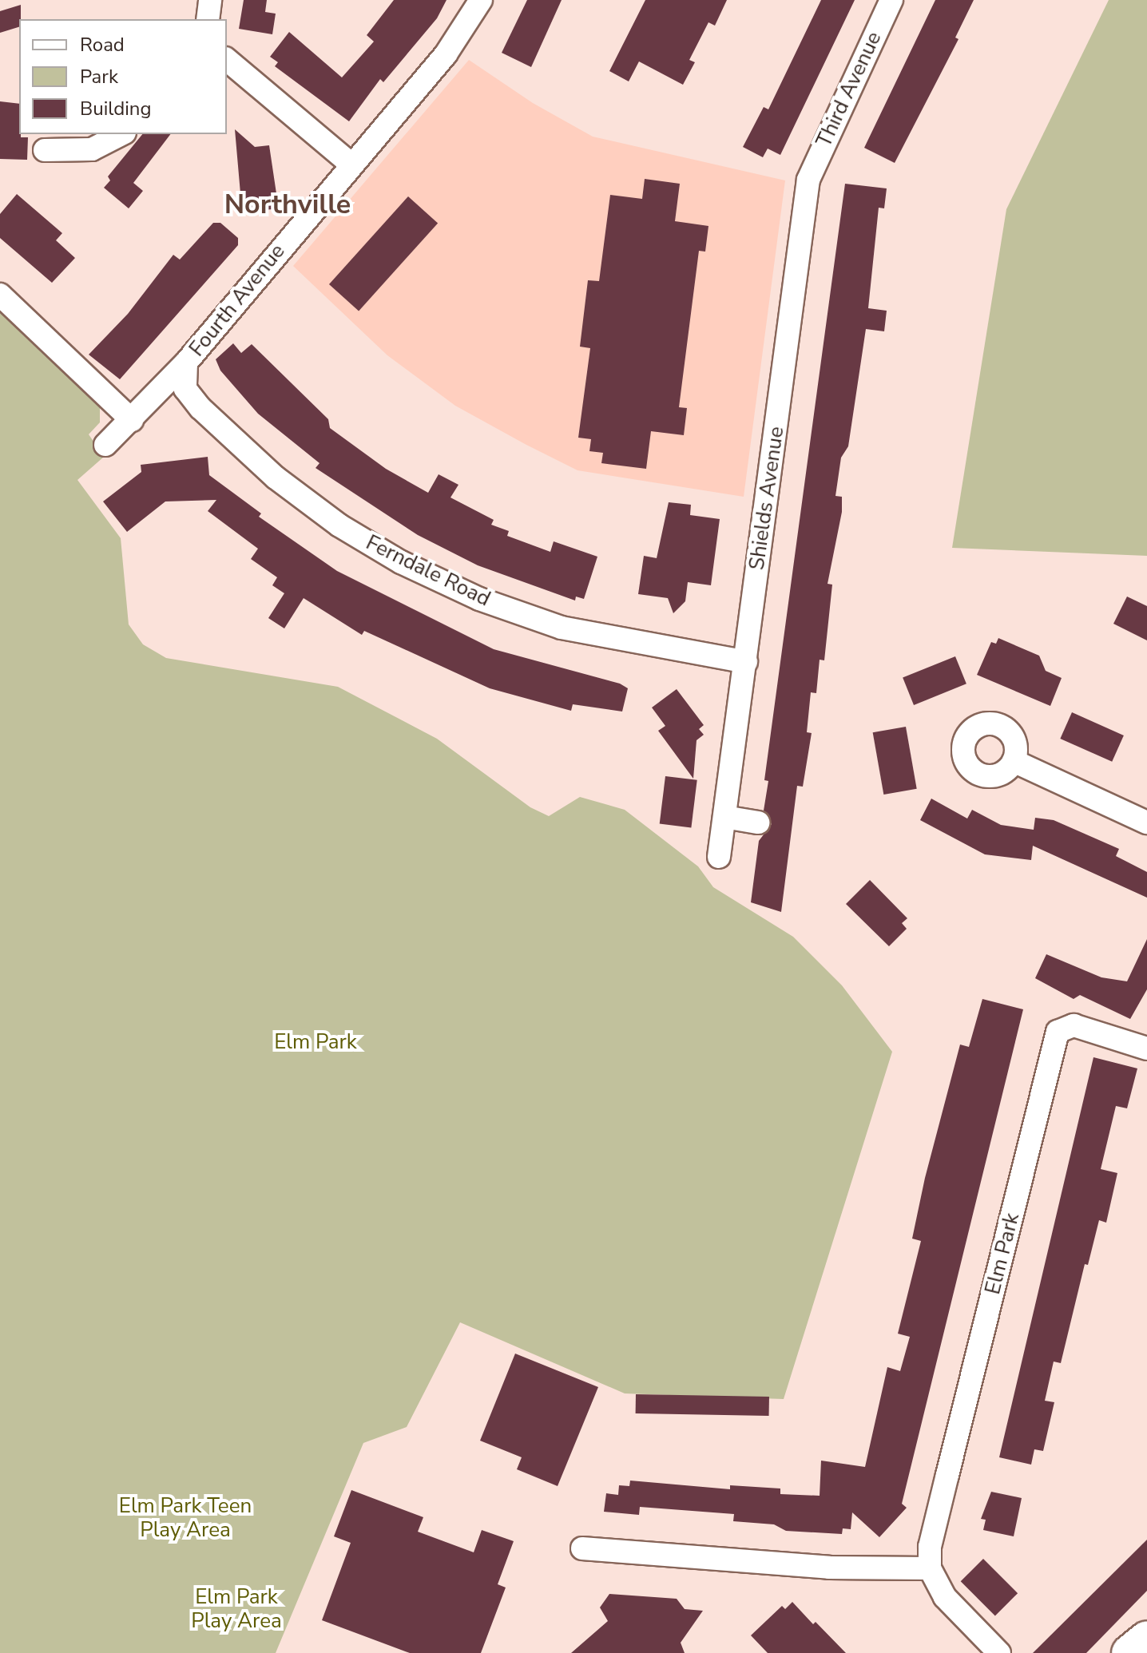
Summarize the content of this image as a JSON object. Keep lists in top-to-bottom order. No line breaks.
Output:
{"streets":{"street":["Third Avenue","Fourth Avenue","Shields Avenue","Ferndale Road","Elm Park"]},"crossings":[["Third Avenue","Shields Avenue"],["Fourth Avenue","Ferndale Road"],["Shields Avenue","Ferndale Road"]],"districts":["Northville"],"parks":["Elm Park","Elm Park Teen Play Area","Elm Park Play Area"],"legend":["Road","Park","Building"]}
